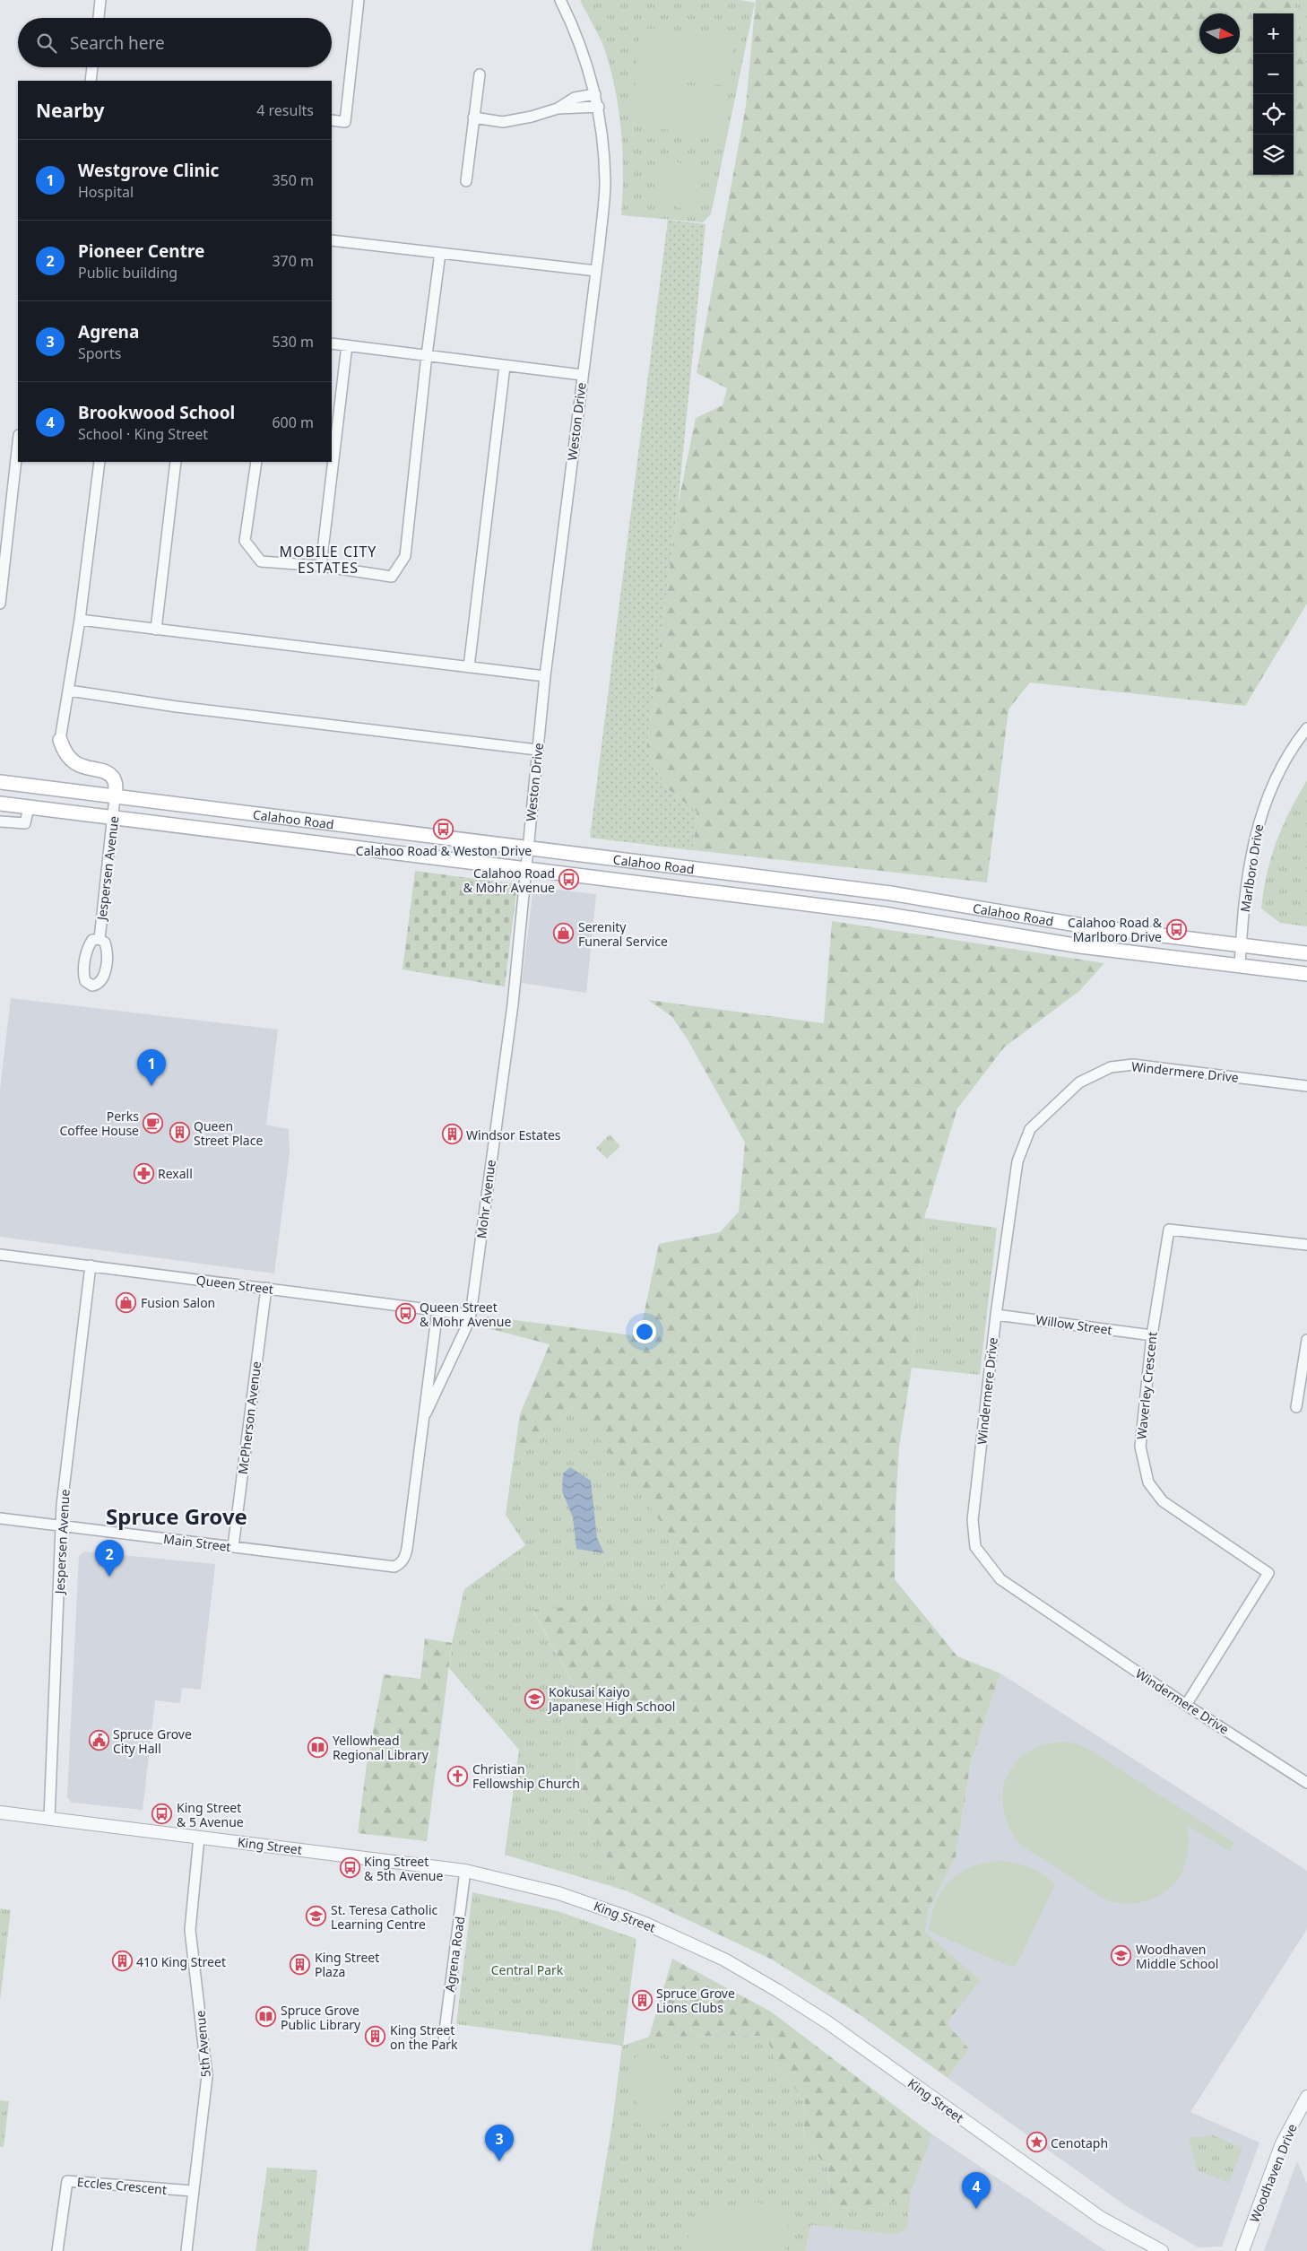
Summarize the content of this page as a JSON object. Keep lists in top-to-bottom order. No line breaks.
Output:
{"streets":{"main road":["Calahoo Road"],"street":["Weston Drive","Jespersen Avenue","Marlboro Drive","Windermere Drive","Mohr Avenue","Queen Street","Willow Street","Waverley Crescent","McPherson Avenue","Main Street","King Street","Agrena Road","5th Avenue","Woodhaven Drive","Eccles Crescent"]},"crossings":[["Weston Drive","Calahoo Road"],["Weston Drive","Mohr Avenue"],["Calahoo Road","Jespersen Avenue"],["Calahoo Road","Marlboro Drive"],["Calahoo Road","Mohr Avenue"],["Jespersen Avenue","Queen Street"],["Jespersen Avenue","Main Street"],["Jespersen Avenue","King Street"],["Windermere Drive","Willow Street"],["Windermere Drive","Waverley Crescent"],["Mohr Avenue","Queen Street"],["Mohr Avenue","Main Street"],["Queen Street","McPherson Avenue"],["Willow Street","Waverley Crescent"],["McPherson Avenue","Main Street"],["King Street","Agrena Road"],["King Street","5th Avenue"],["5th Avenue","Eccles Crescent"]],"districts":["MOBILE CITY ESTATES","Spruce Grove"],"parks":["Central Park"],"places":{"bus stop":["Calahoo Road & Weston Drive","Calahoo Road & Mohr Avenue","Calahoo Road & Marlboro Drive","Queen Street & Mohr Avenue","King Street & 5 Avenue","King Street & 5th Avenue"],"shop":["Serenity Funeral Service","Fusion Salon"],"cafe":["Perks Coffee House"],"building":["Queen Street Place","Windsor Estates","410 King Street","King Street Plaza","Spruce Grove Lions Clubs","King Street on the Park"],"pharmacy":["Rexall"],"school or university":["Kokusai Kaiyo Japanese High School","St. Teresa Catholic Learning Centre","Woodhaven Middle School"],"public building":["Spruce Grove City Hall"],"library":["Yellowhead Regional Library","Spruce Grove Public Library"],"church":["Christian Fellowship Church"],"place":["Cenotaph"]},"north":"right","page":{"map_buttons":["+","−"],"search":"Search here","heading":["Nearby","4 results"],"list":[{"mark":"1","name":"Westgrove Clinic","note":"Hospital","value":"350 m"},{"mark":"2","name":"Pioneer Centre","note":"Public building","value":"370 m"},{"mark":"3","name":"Agrena","note":"Sports","value":"530 m"},{"mark":"4","name":"Brookwood School","note":"School · King Street","value":"600 m"}],"pins":["1","2","3","4"]}}
